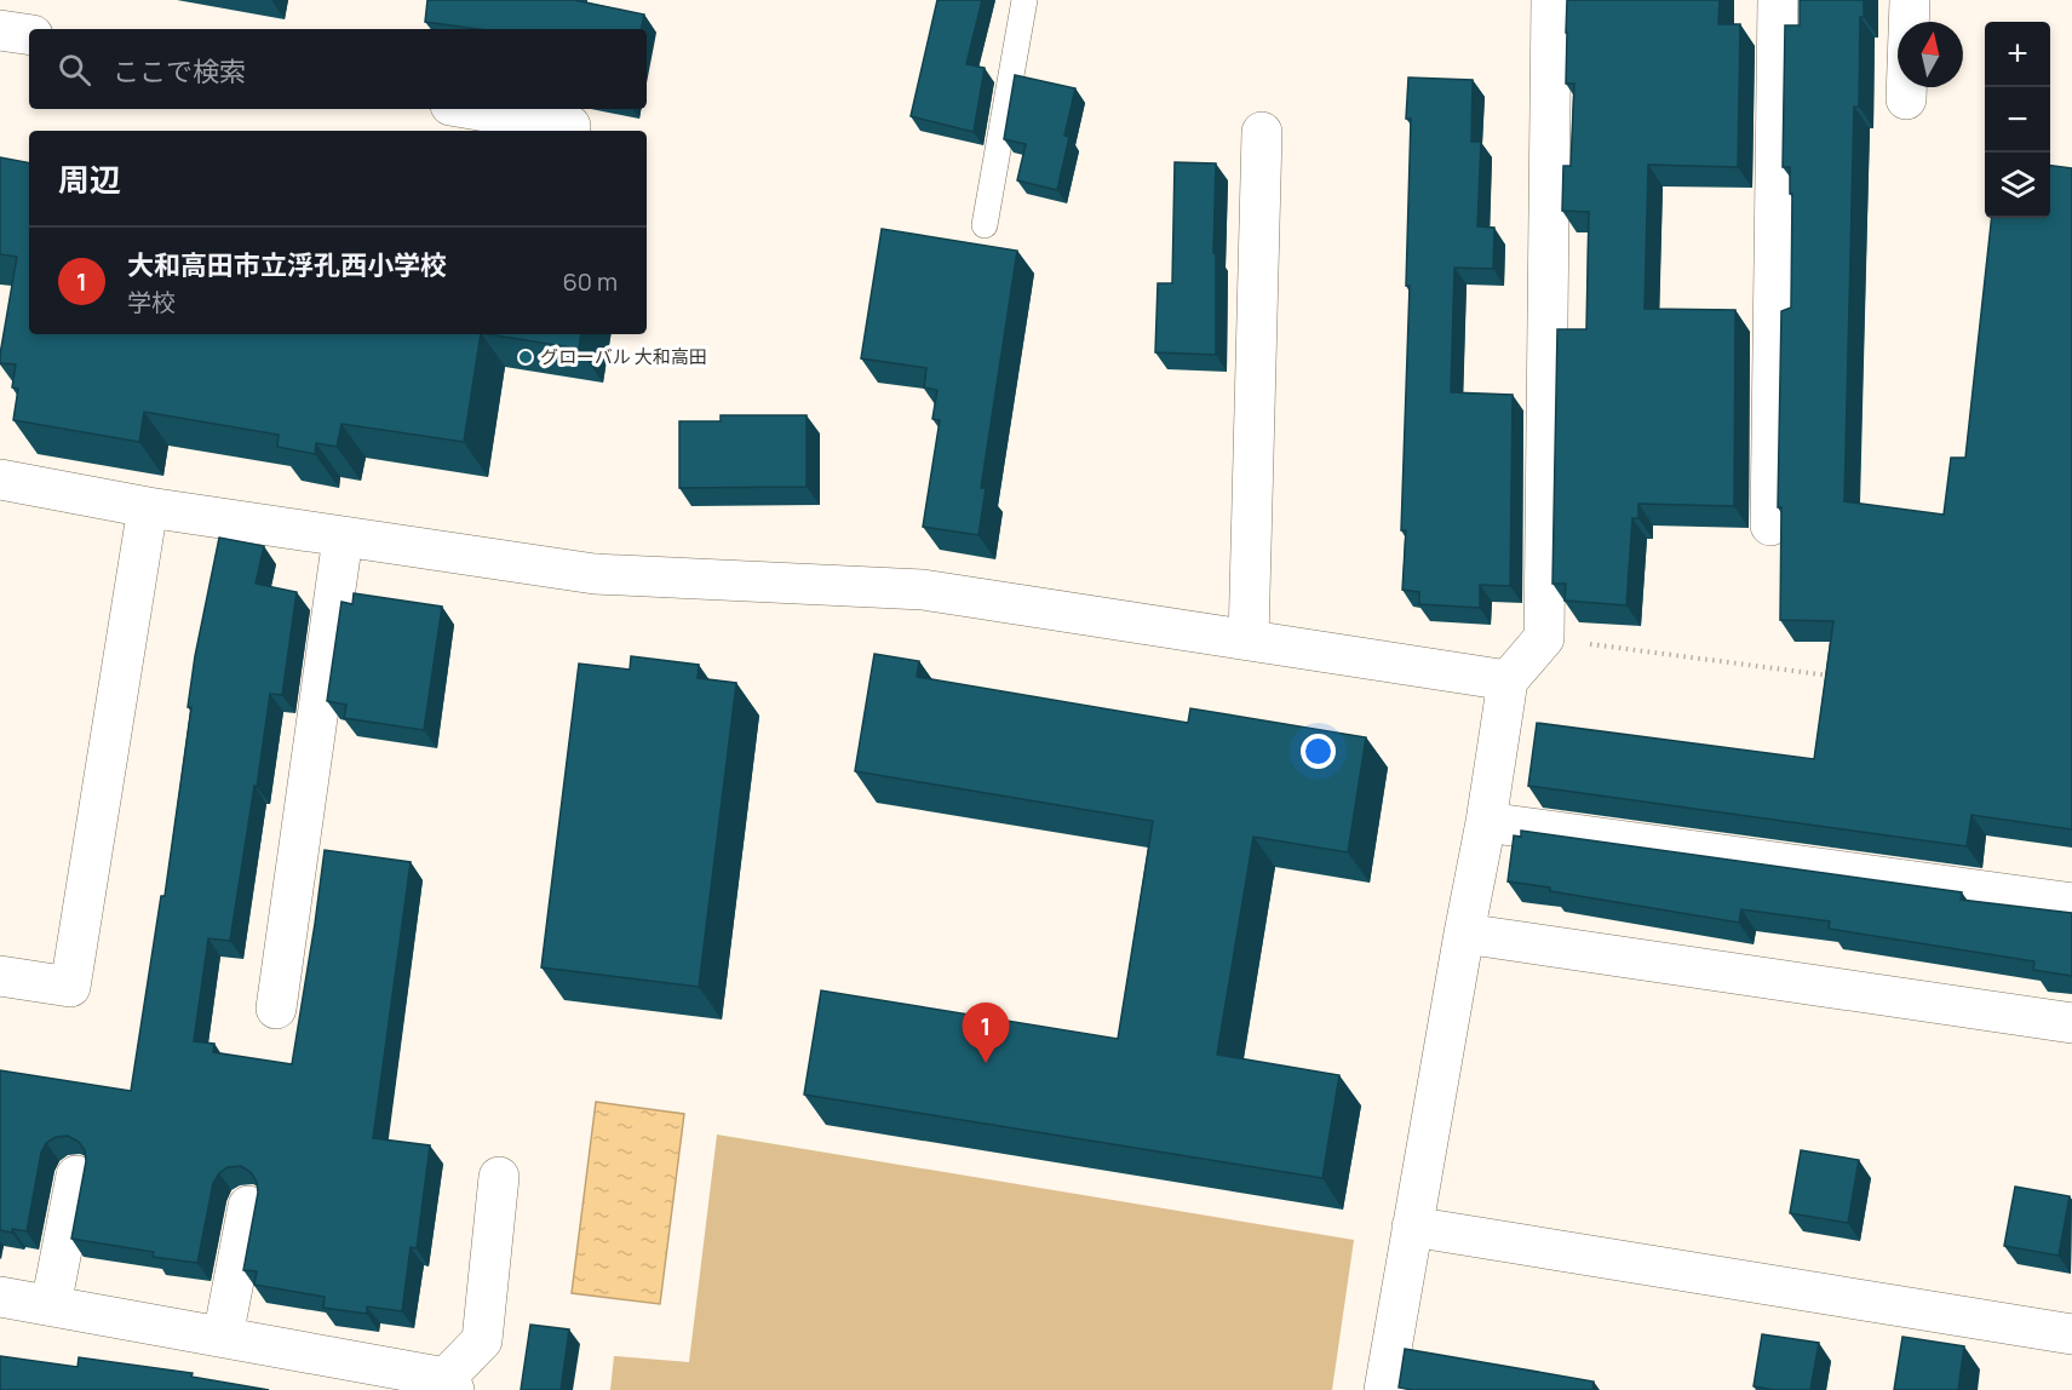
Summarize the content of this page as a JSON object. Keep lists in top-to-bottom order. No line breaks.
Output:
{"places":["グローバル 大和高田"],"north":"top","page":{"map_buttons":["+","−"],"search":"ここで検索","heading":"周辺","list":[{"mark":"1","name":"大和高田市立浮孔西小学校","note":"学校","value":"60 m"}],"pins":"1"}}
